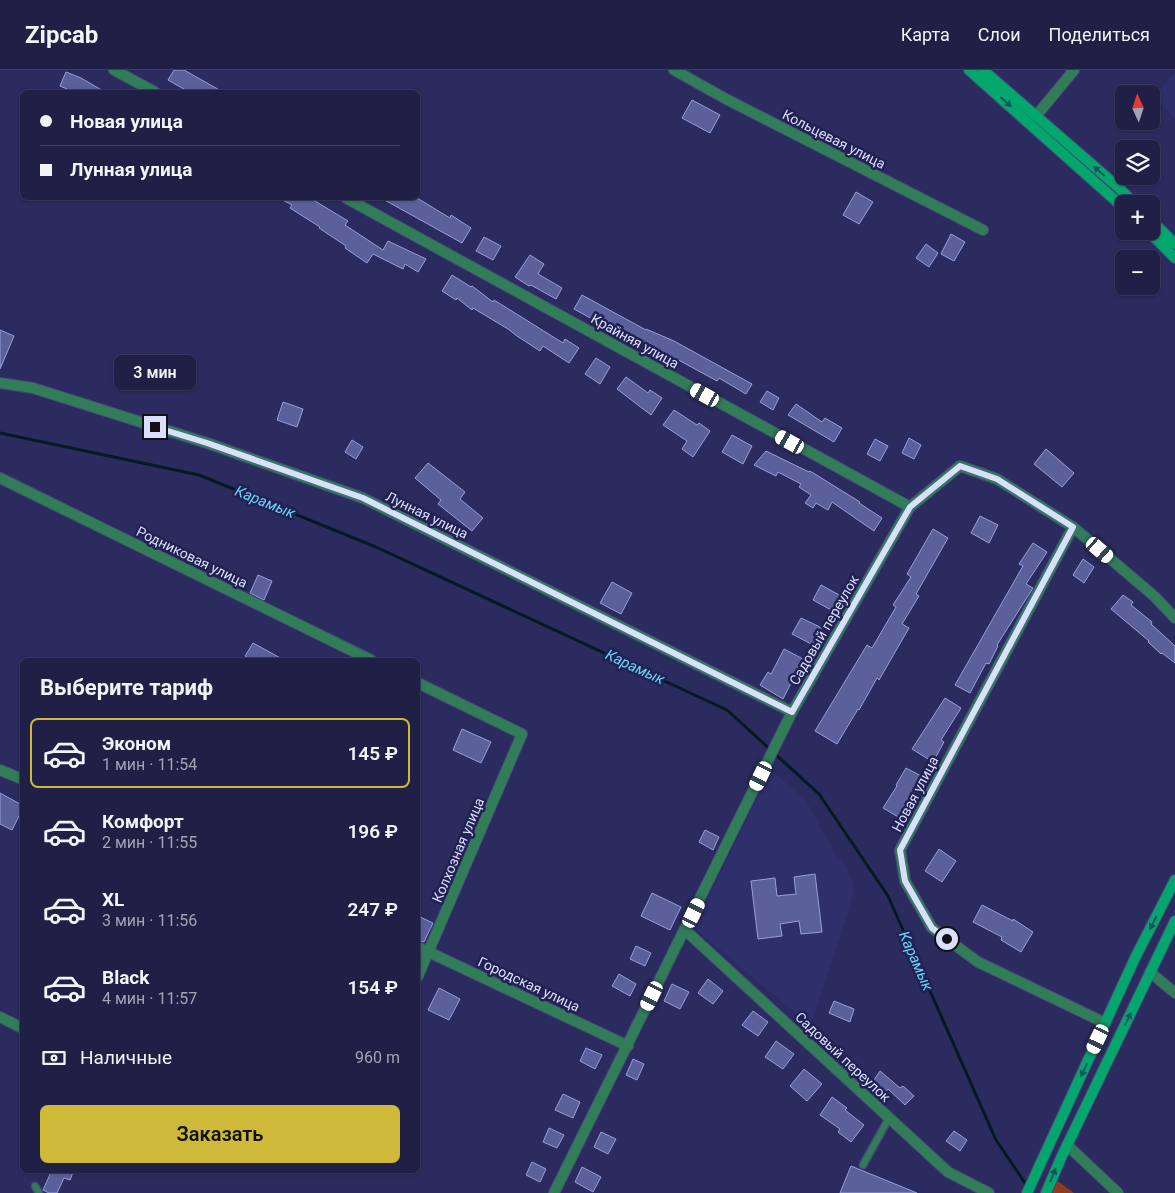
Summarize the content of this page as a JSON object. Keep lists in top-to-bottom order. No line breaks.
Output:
{"streets":{"street":["Кольцевая улица","Крайняя улица","Лунная улица","Родниковая улица","Садовый переулок","Новая улица","Колхозная улица","Городская улица"]},"crossings":[["Крайняя улица","Садовый переулок"],["Лунная улица","Садовый переулок"],["Садовый переулок","Городская улица"],["Колхозная улица","Городская улица"]],"water":["Карамык"],"north":"top","page":{"header":"Zipcab","nav":["Карта","Слои","Поделиться"],"map_buttons":["+","−"],"banner":["Новая улица","Лунная улица"],"bubble":"3 мин","heading":"Выберите тариф","list":[{"name":"Эконом","note":"1 мин · 11:54","value":"145 ₽"},{"name":"Комфорт","note":"2 мин · 11:55","value":"196 ₽"},{"name":"XL","note":"3 мин · 11:56","value":"247 ₽"},{"name":"Black","note":"4 мин · 11:57","value":"154 ₽"}],"pay":["Наличные","960 m"],"buttons":"Заказать"}}
